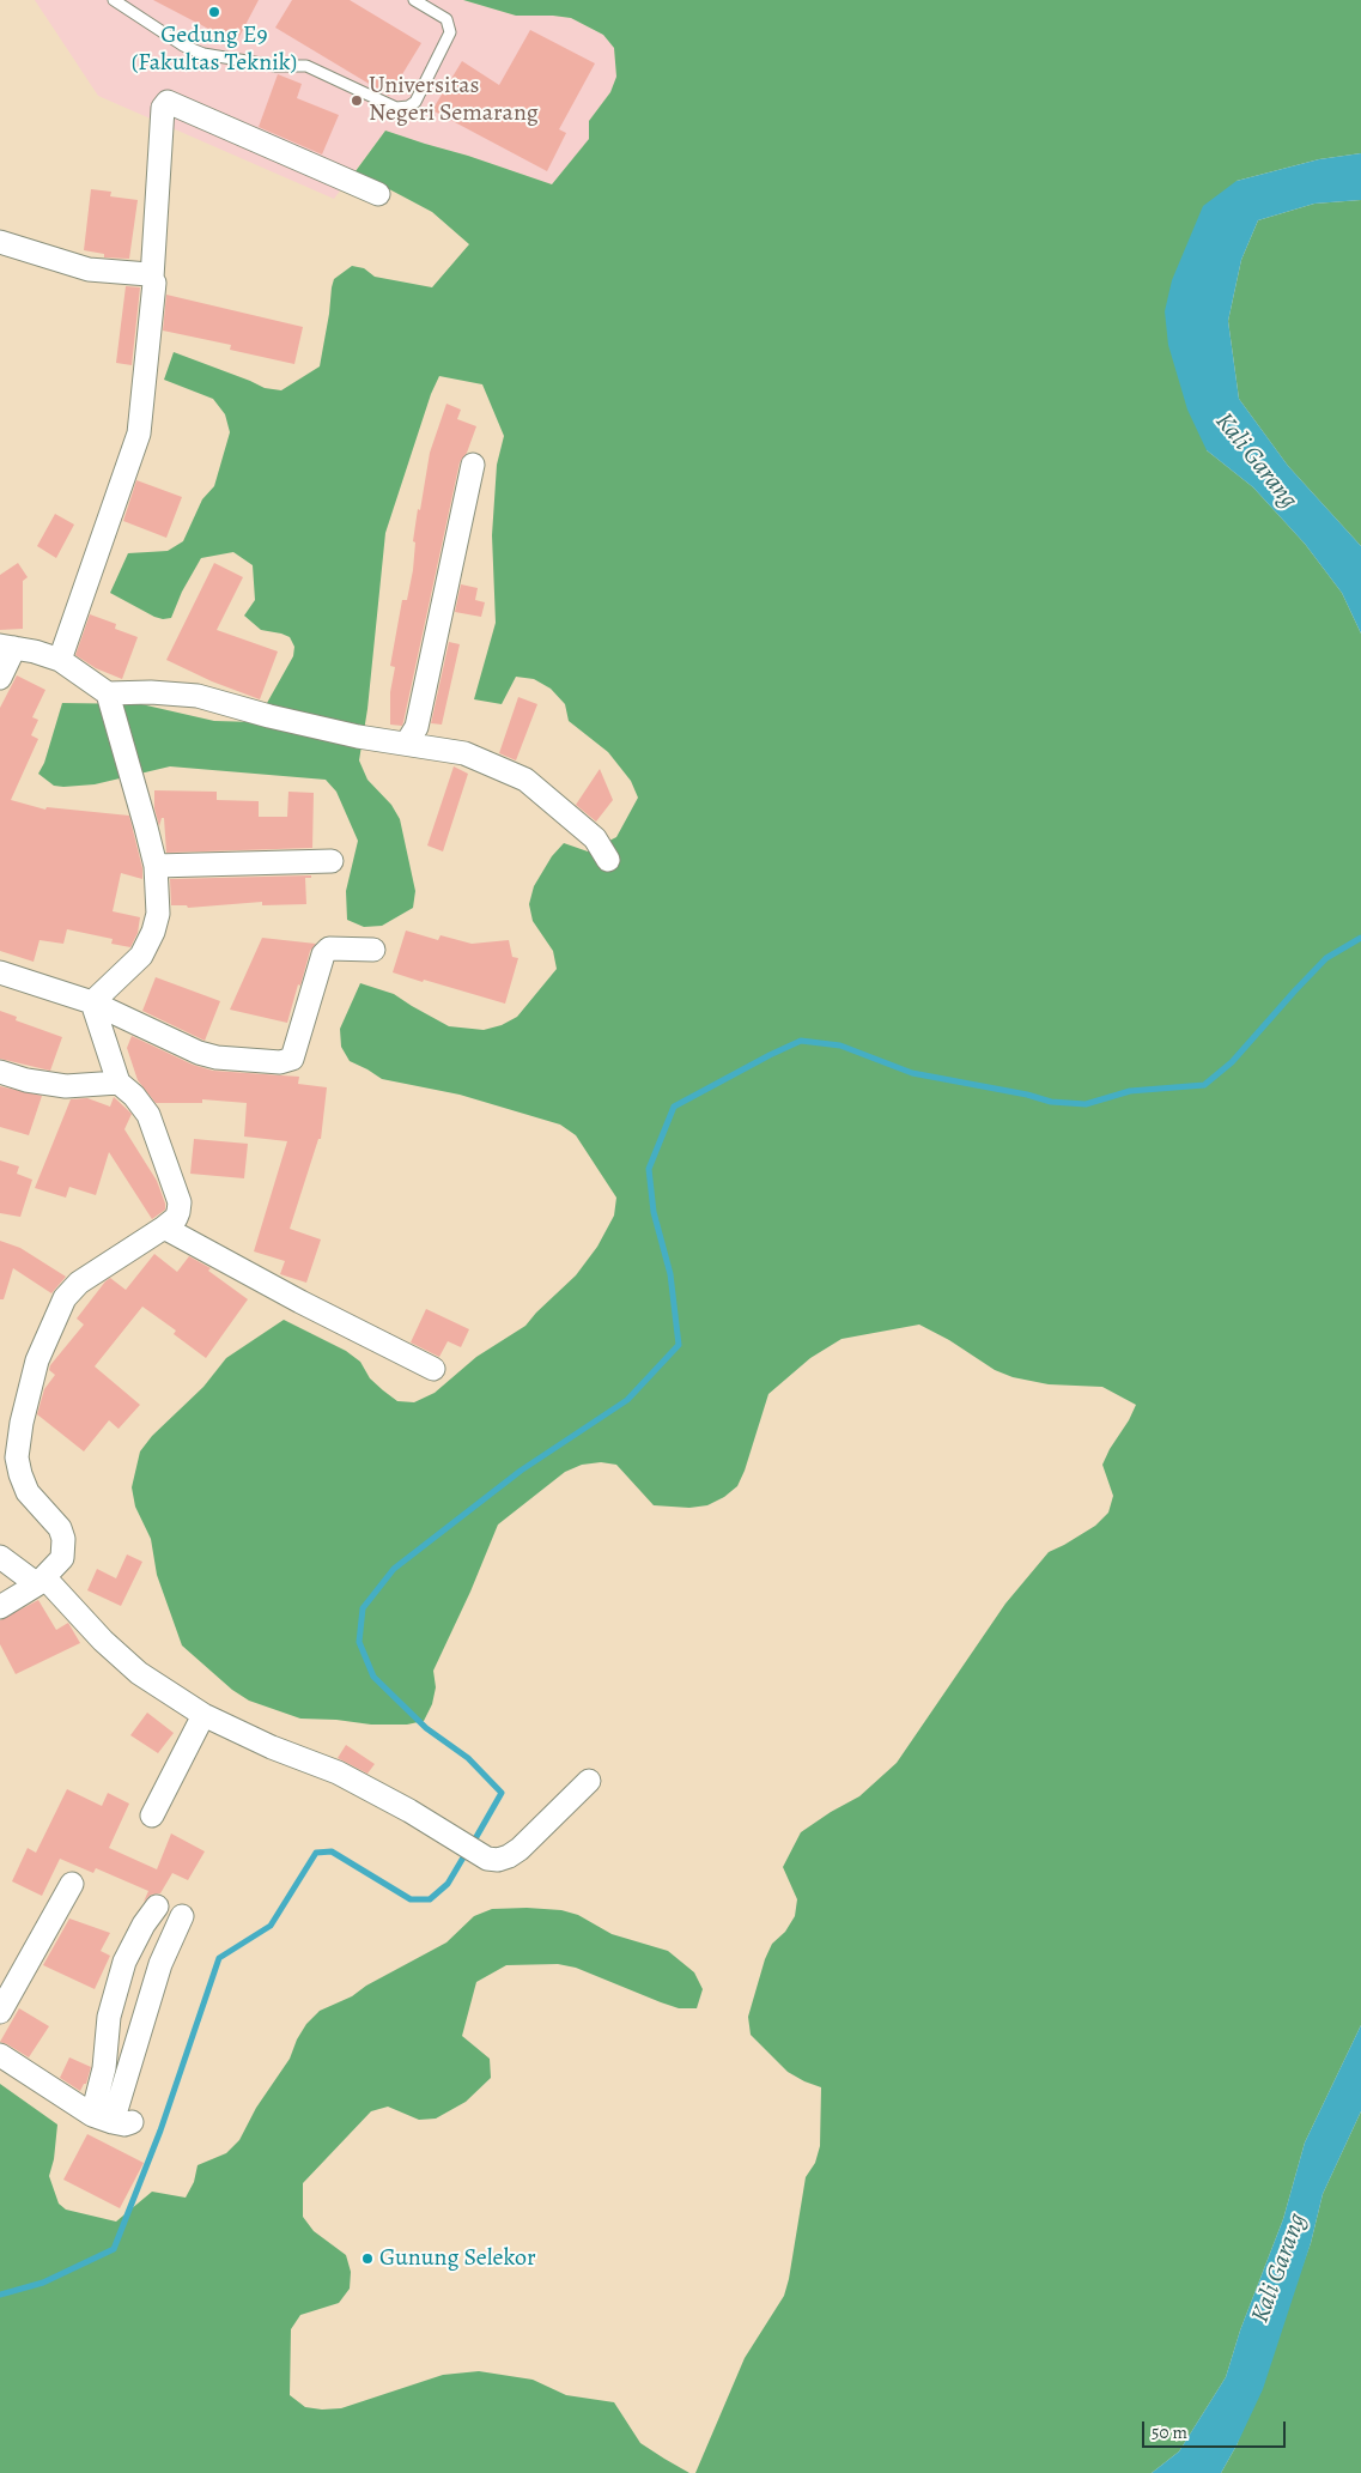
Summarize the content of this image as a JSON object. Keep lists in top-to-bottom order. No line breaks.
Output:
{"water":["Kali Garang"],"places":["Gedung E9 (Fakultas Teknik)","Universitas Negeri Semarang","Gunung Selekor"],"scale_bar":"50 m"}
